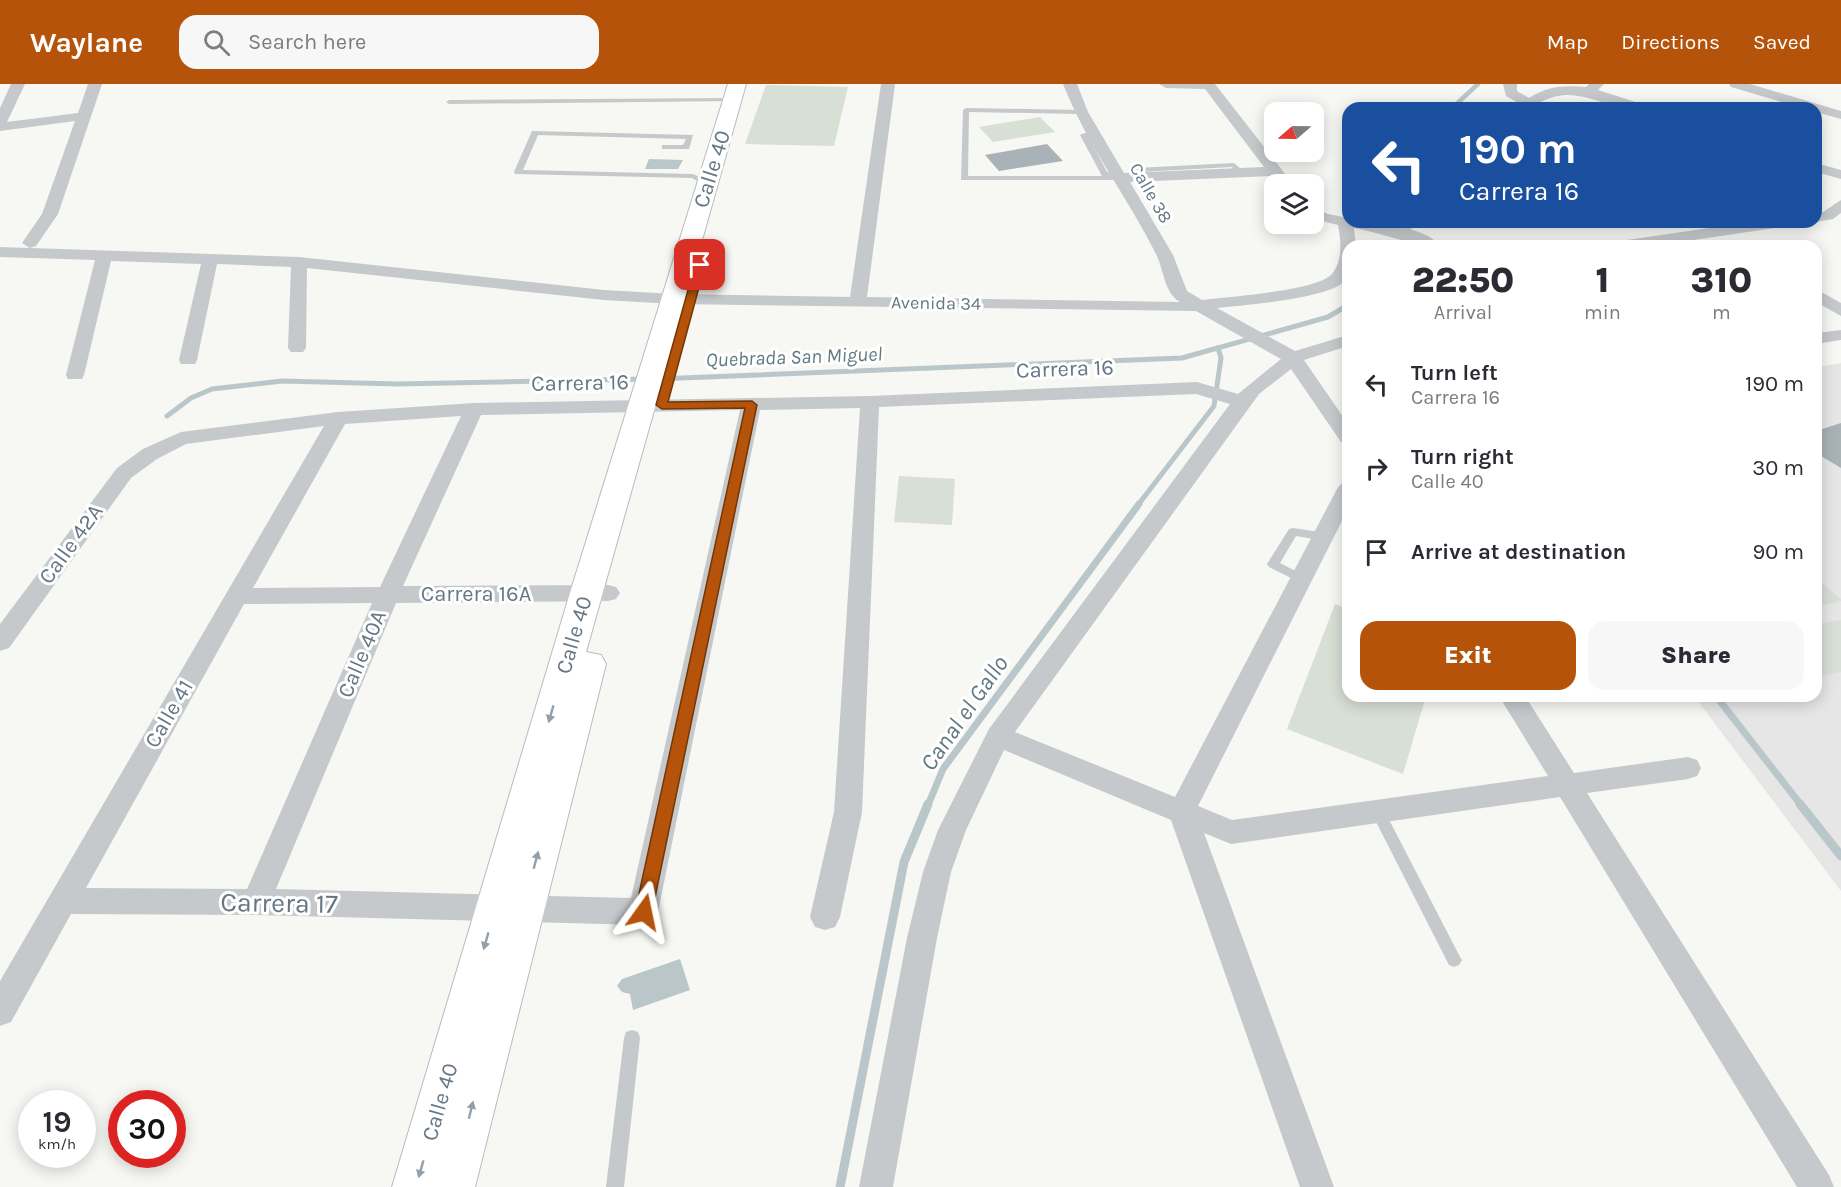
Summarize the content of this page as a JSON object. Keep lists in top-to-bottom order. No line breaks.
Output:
{"streets":{"main road":["Calle 40"],"street":["Calle 38","Avenida 34","Carrera 16","Calle 42A","Carrera 16A","Calle 40A","Calle 41","Carrera 17"]},"crossings":[["Calle 40","Avenida 34"],["Calle 40","Carrera 16"],["Calle 40","Carrera 16A"],["Calle 40","Carrera 17"],["Calle 38","Avenida 34"],["Carrera 16","Calle 42A"],["Carrera 16","Calle 40A"],["Carrera 16","Calle 41"],["Carrera 16","Carrera 17"],["Carrera 16A","Calle 40A"],["Carrera 16A","Calle 41"],["Calle 40A","Carrera 17"],["Calle 41","Carrera 17"]],"water":["Quebrada San Miguel","Canal el Gallo"],"north":"left","page":{"header":"Waylane","search":"Search here","nav":["Map","Directions","Saved"],"turn":["190 m","Carrera 16"],"eta":["22:50","Arrival","1","min","310","m"],"list":[{"name":"Turn left","note":"Carrera 16","value":"190 m"},{"name":"Turn right","note":"Calle 40","value":"30 m"},{"name":"Arrive at destination","value":"90 m"}],"buttons":["Exit","Share"],"speed":"19 km/h","limit":"30"}}
